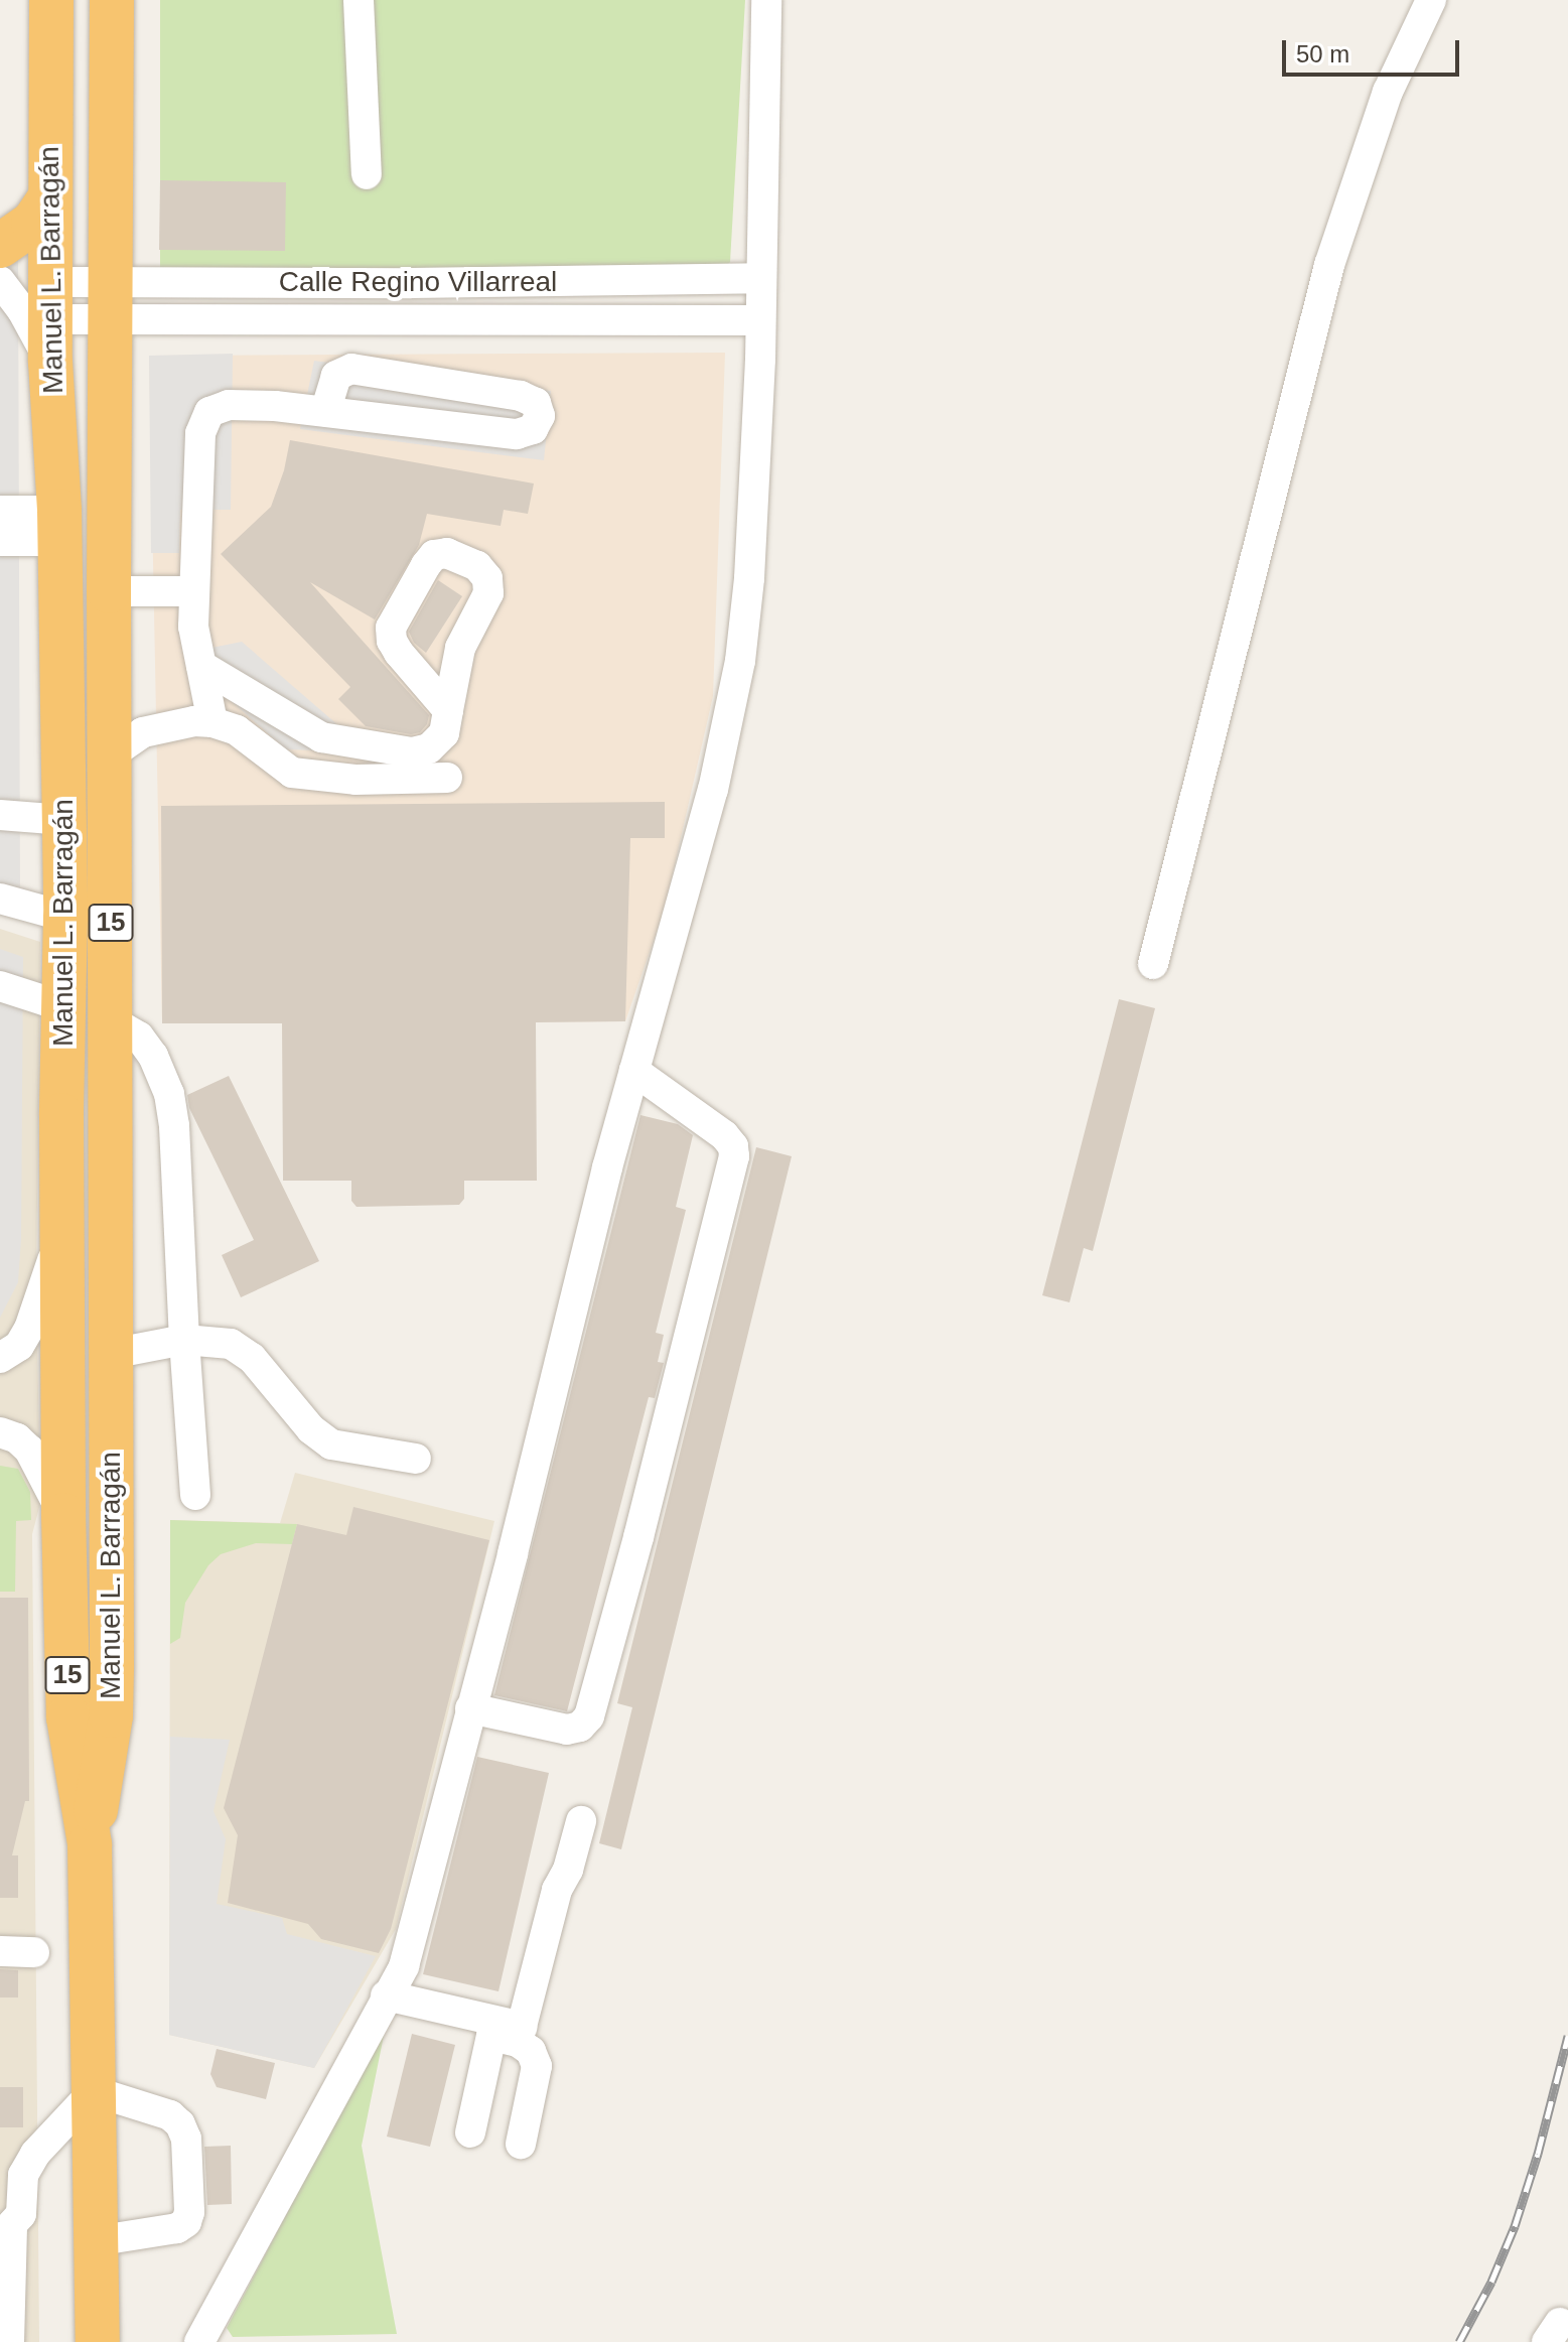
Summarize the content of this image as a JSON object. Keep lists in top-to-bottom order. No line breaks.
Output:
{"streets":{"highway":["Manuel L. Barragán","15"],"street":["Calle Regino Villarreal"]},"crossings":[["Manuel L. Barragán","Calle Regino Villarreal"]],"scale_bar":"50 m"}
